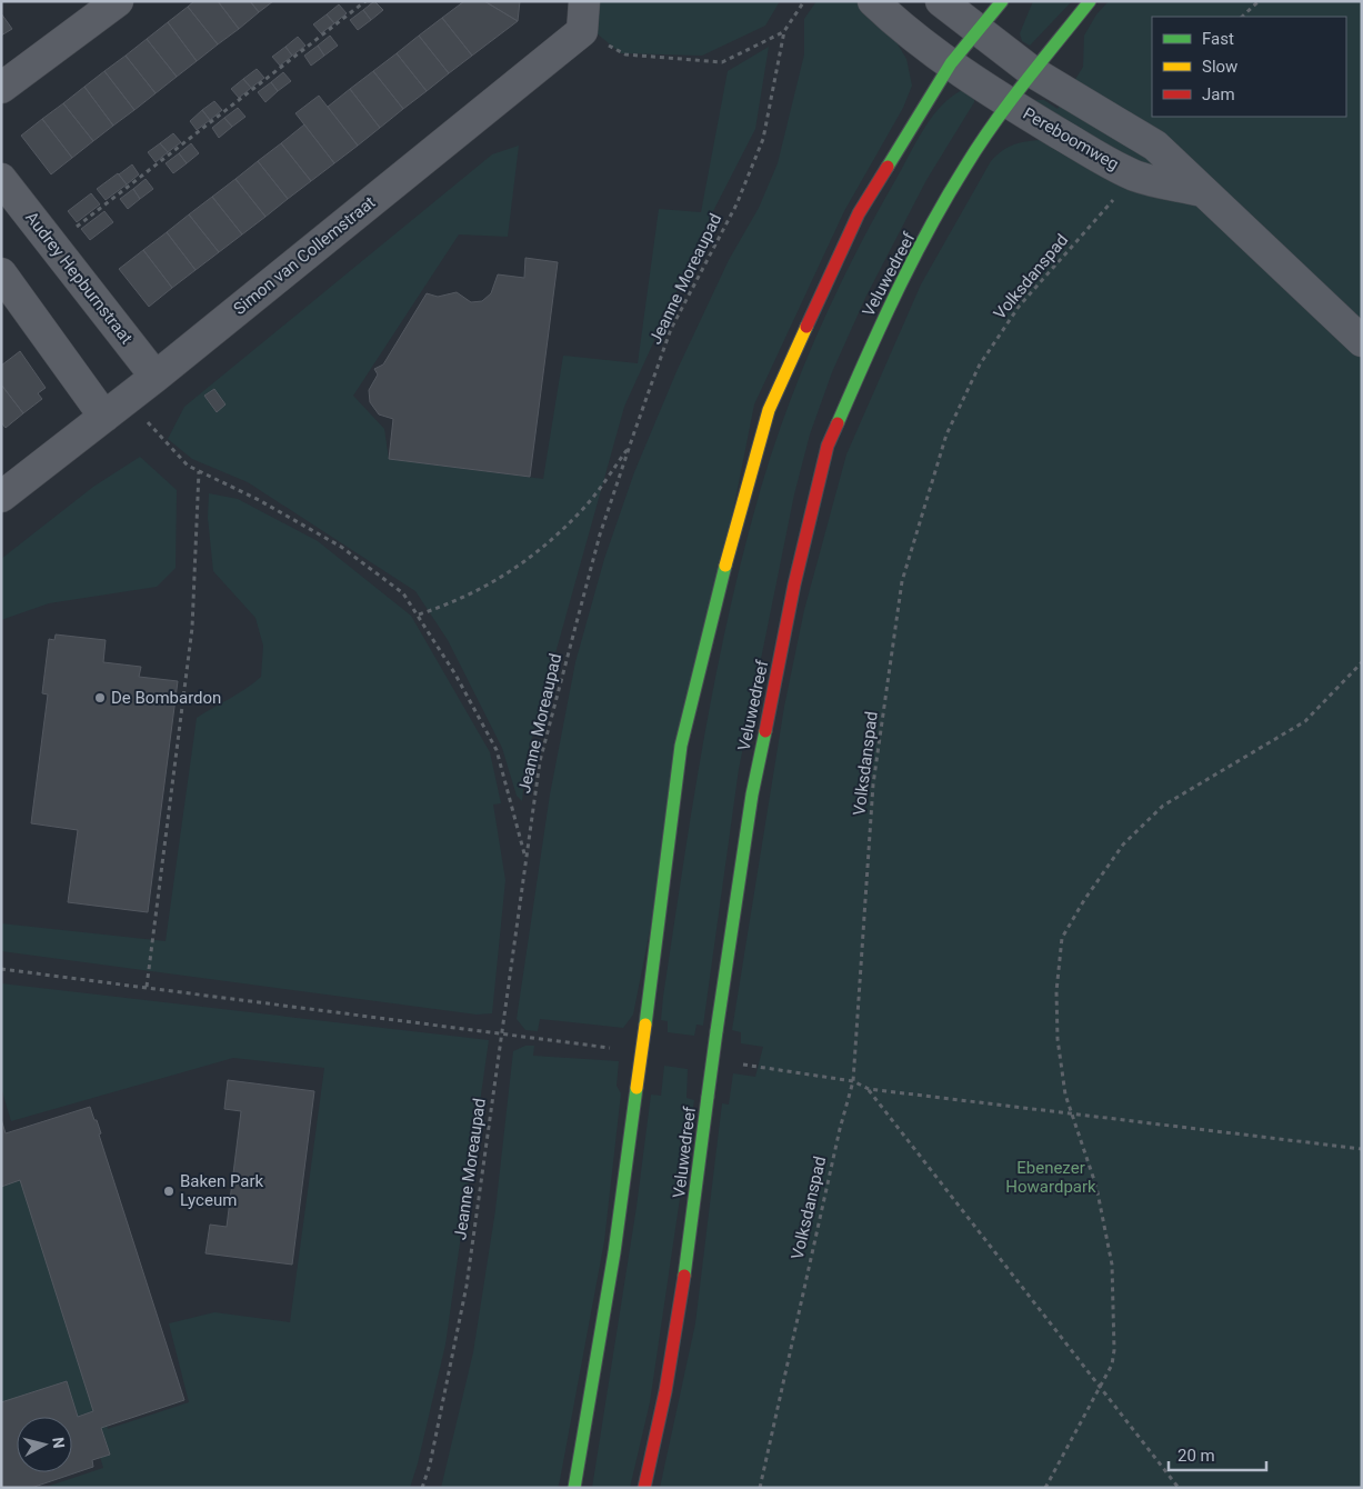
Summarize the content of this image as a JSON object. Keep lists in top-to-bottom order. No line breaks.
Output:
{"streets":{"main road":["Veluwedreef"],"street":["Pereboomweg","Simon van Collemstraat","Audrey Hepburnstraat"],"path":["Volksdanspad","Jeanne Moreaupad"]},"crossings":[["Pereboomweg","Veluwedreef"],["Pereboomweg","Volksdanspad"],["Simon van Collemstraat","Audrey Hepburnstraat"]],"parks":["Ebenezer Howardpark"],"places":["De Bombardon","Baken Park Lyceum"],"legend":["Fast","Slow","Jam"],"scale_bar":"20 m","north":"right"}
